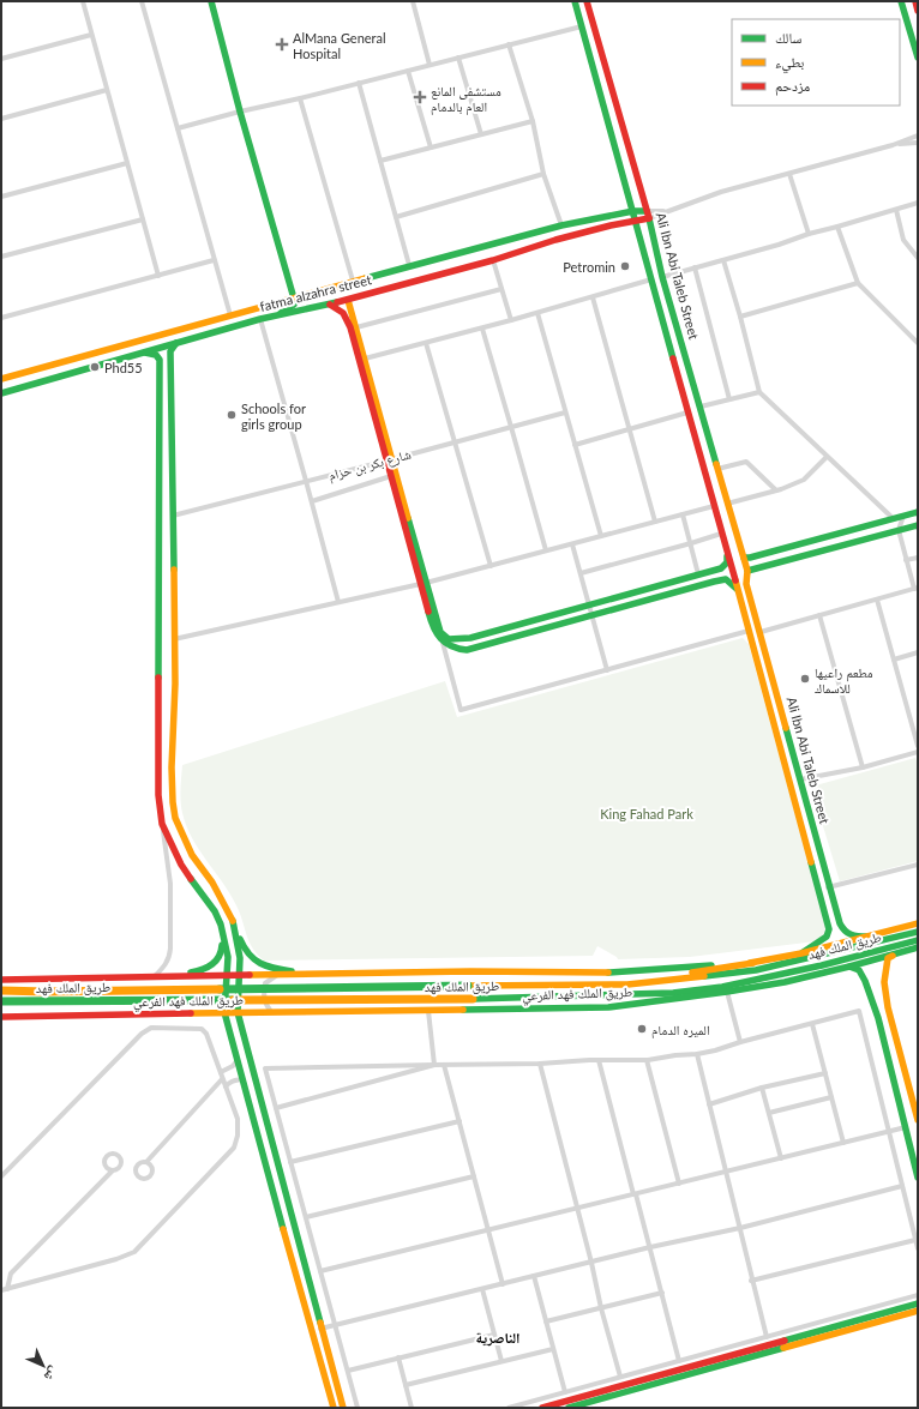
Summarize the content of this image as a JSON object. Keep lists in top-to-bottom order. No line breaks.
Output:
{"streets":{"main road":["Ali Ibn Abi Taleb Street","fatma alzahra street","طريق الملك فهد","طريق الملك فهد الفرعي"],"street":["شارع بكر بن حزام"]},"crossings":[["Ali Ibn Abi Taleb Street","fatma alzahra street"],["Ali Ibn Abi Taleb Street","طريق الملك فهد الفرعي"]],"districts":["الناصرية"],"parks":["King Fahad Park"],"places":{"health":["AlMana General Hospital","مستشفى المانع العام بالدمام"],"other":["Petromin","Phd55","Schools for girls group","مطعم راعيها للاسماك","الميره الدمام"]},"legend":["سالك","بطيء","مزدحم"],"north":"bottom right"}
